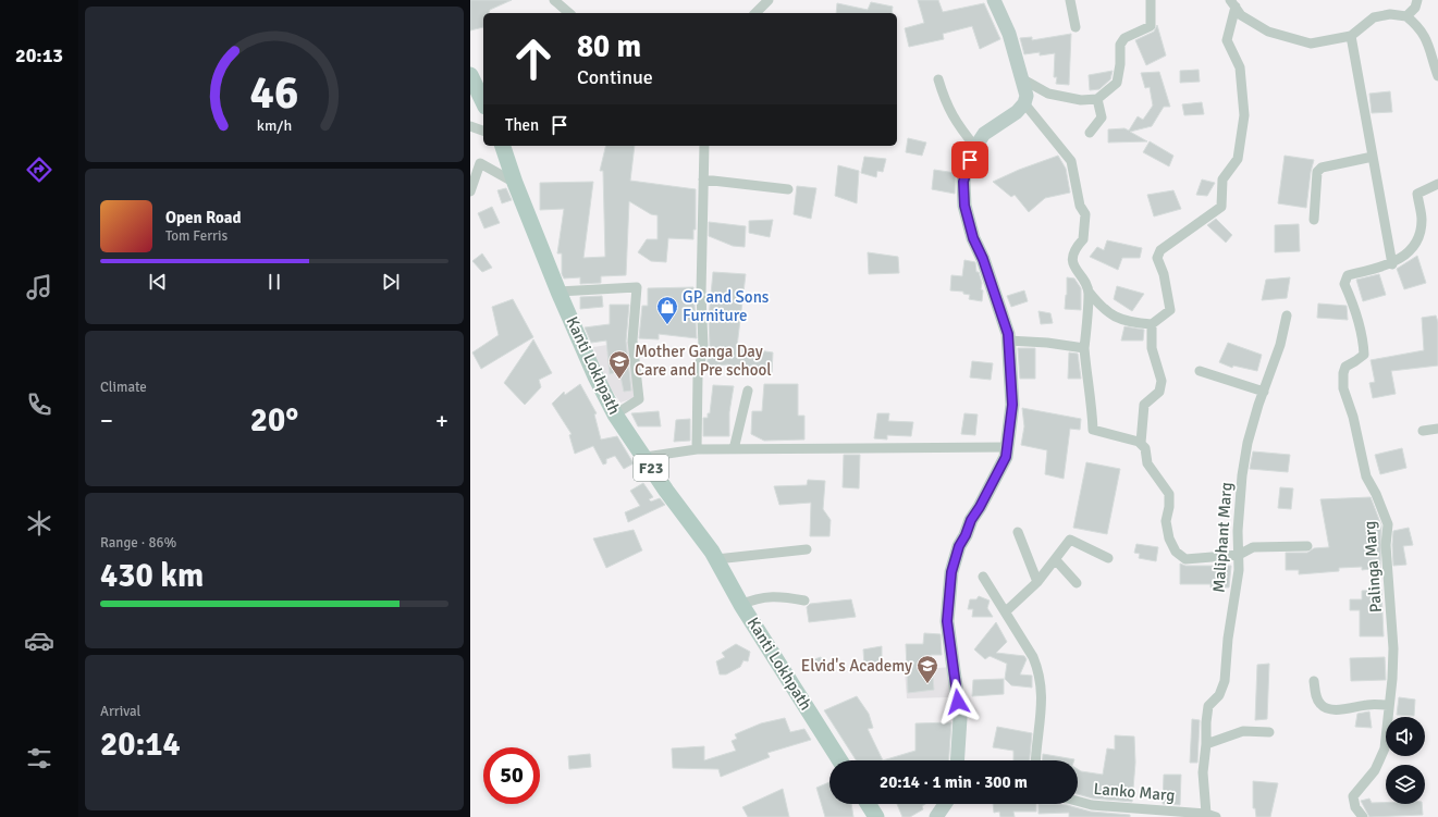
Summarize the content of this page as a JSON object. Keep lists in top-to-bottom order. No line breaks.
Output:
{"streets":{"main road":["Kanti Lokhpath","F23"],"street":["Maliphant Marg","Palinga Marg","Lanko Marg"]},"crossings":[["Maliphant Marg","Lanko Marg"]],"places":{"shop":["GP and Sons Furniture"],"school or university":["Mother Ganga Day Care and Pre school","Elvid's Academy"]},"page":{"tabs":"20:13","turn":["80 m","Continue"],"then":"Then","song":["Open Road","Tom Ferris"],"tile":["Climate",["Range · 86%","430 km"],["Arrival","20:14"]],"heat":["−","20°","+"],"limit":"50","trip":"20:14 · 1 min · 300 m","gauge":["46","km/h"]}}
